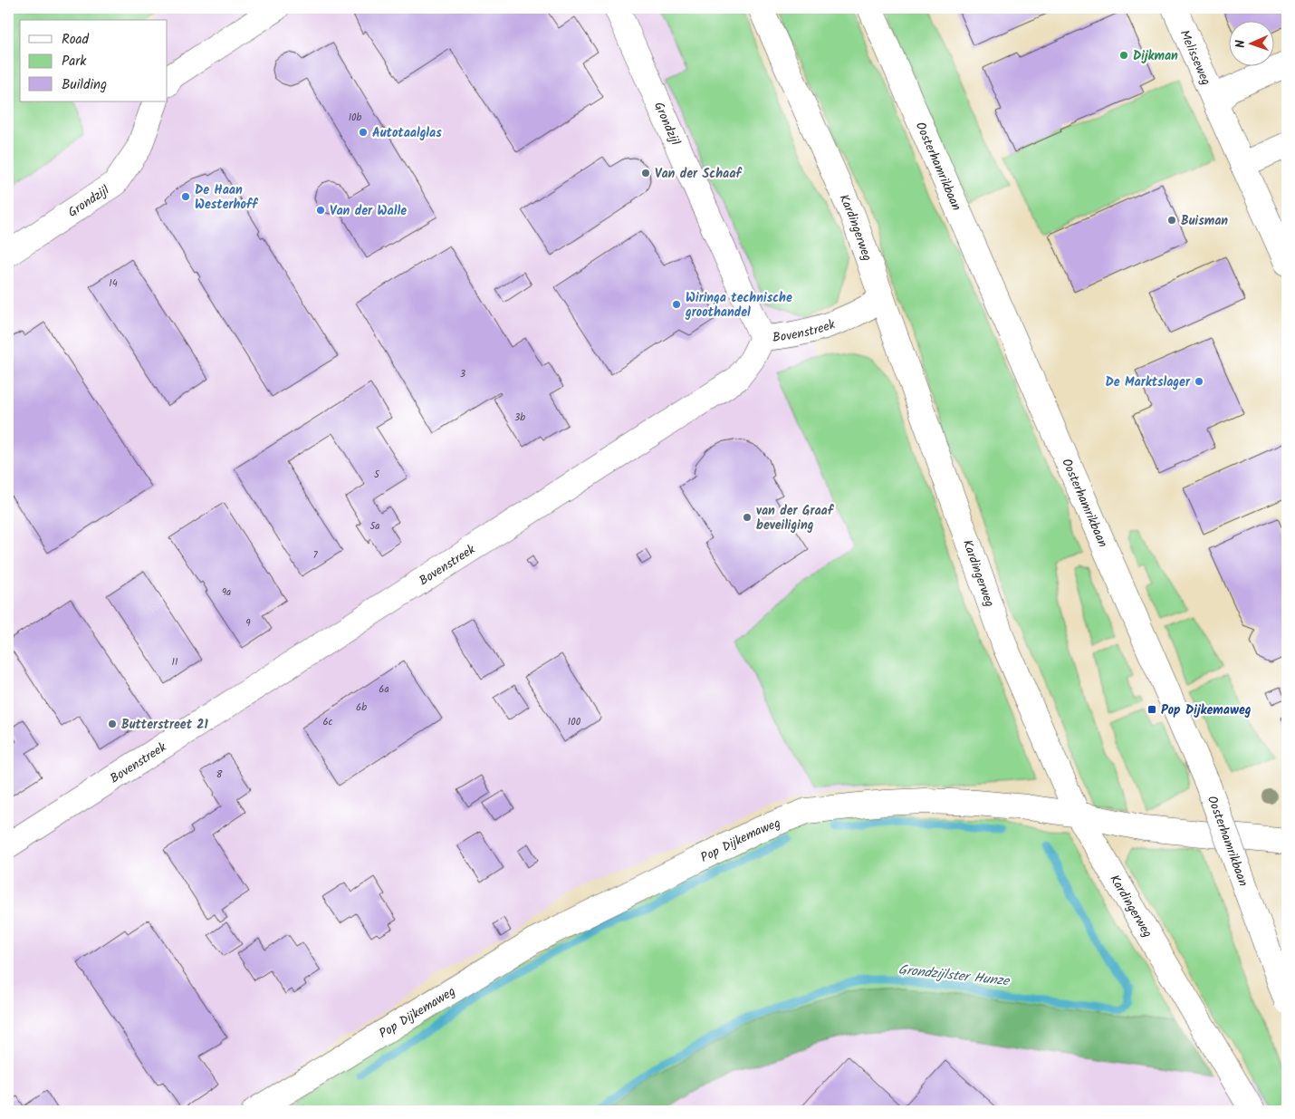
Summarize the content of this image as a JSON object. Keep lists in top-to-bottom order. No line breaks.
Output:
{"streets":{"street":["Melisseweg","Grondzijl","Oosterhamrikbaan","Kardingerweg","Bovenstreek","Pop Dijkemaweg"]},"crossings":[["Grondzijl","Bovenstreek"],["Kardingerweg","Bovenstreek"],["Kardingerweg","Pop Dijkemaweg"]],"water":["Grondzijlster Hunze"],"places":{"other":["Dijkman","Autotaalglas","Van der Schaaf","De Haan Westerhoff","Van der Walle","Buisman","Wiringa technische groothandel","De Marktslager","van der Graaf beveiliging","Butterstreet 21"],"transit":["Pop Dijkemaweg"]},"house_numbers":["10b","14","3","3b","5","5a","7","9a","9","11","6a","6b","6c","100","8"],"legend":["Road","Park","Building"],"north":"left"}
